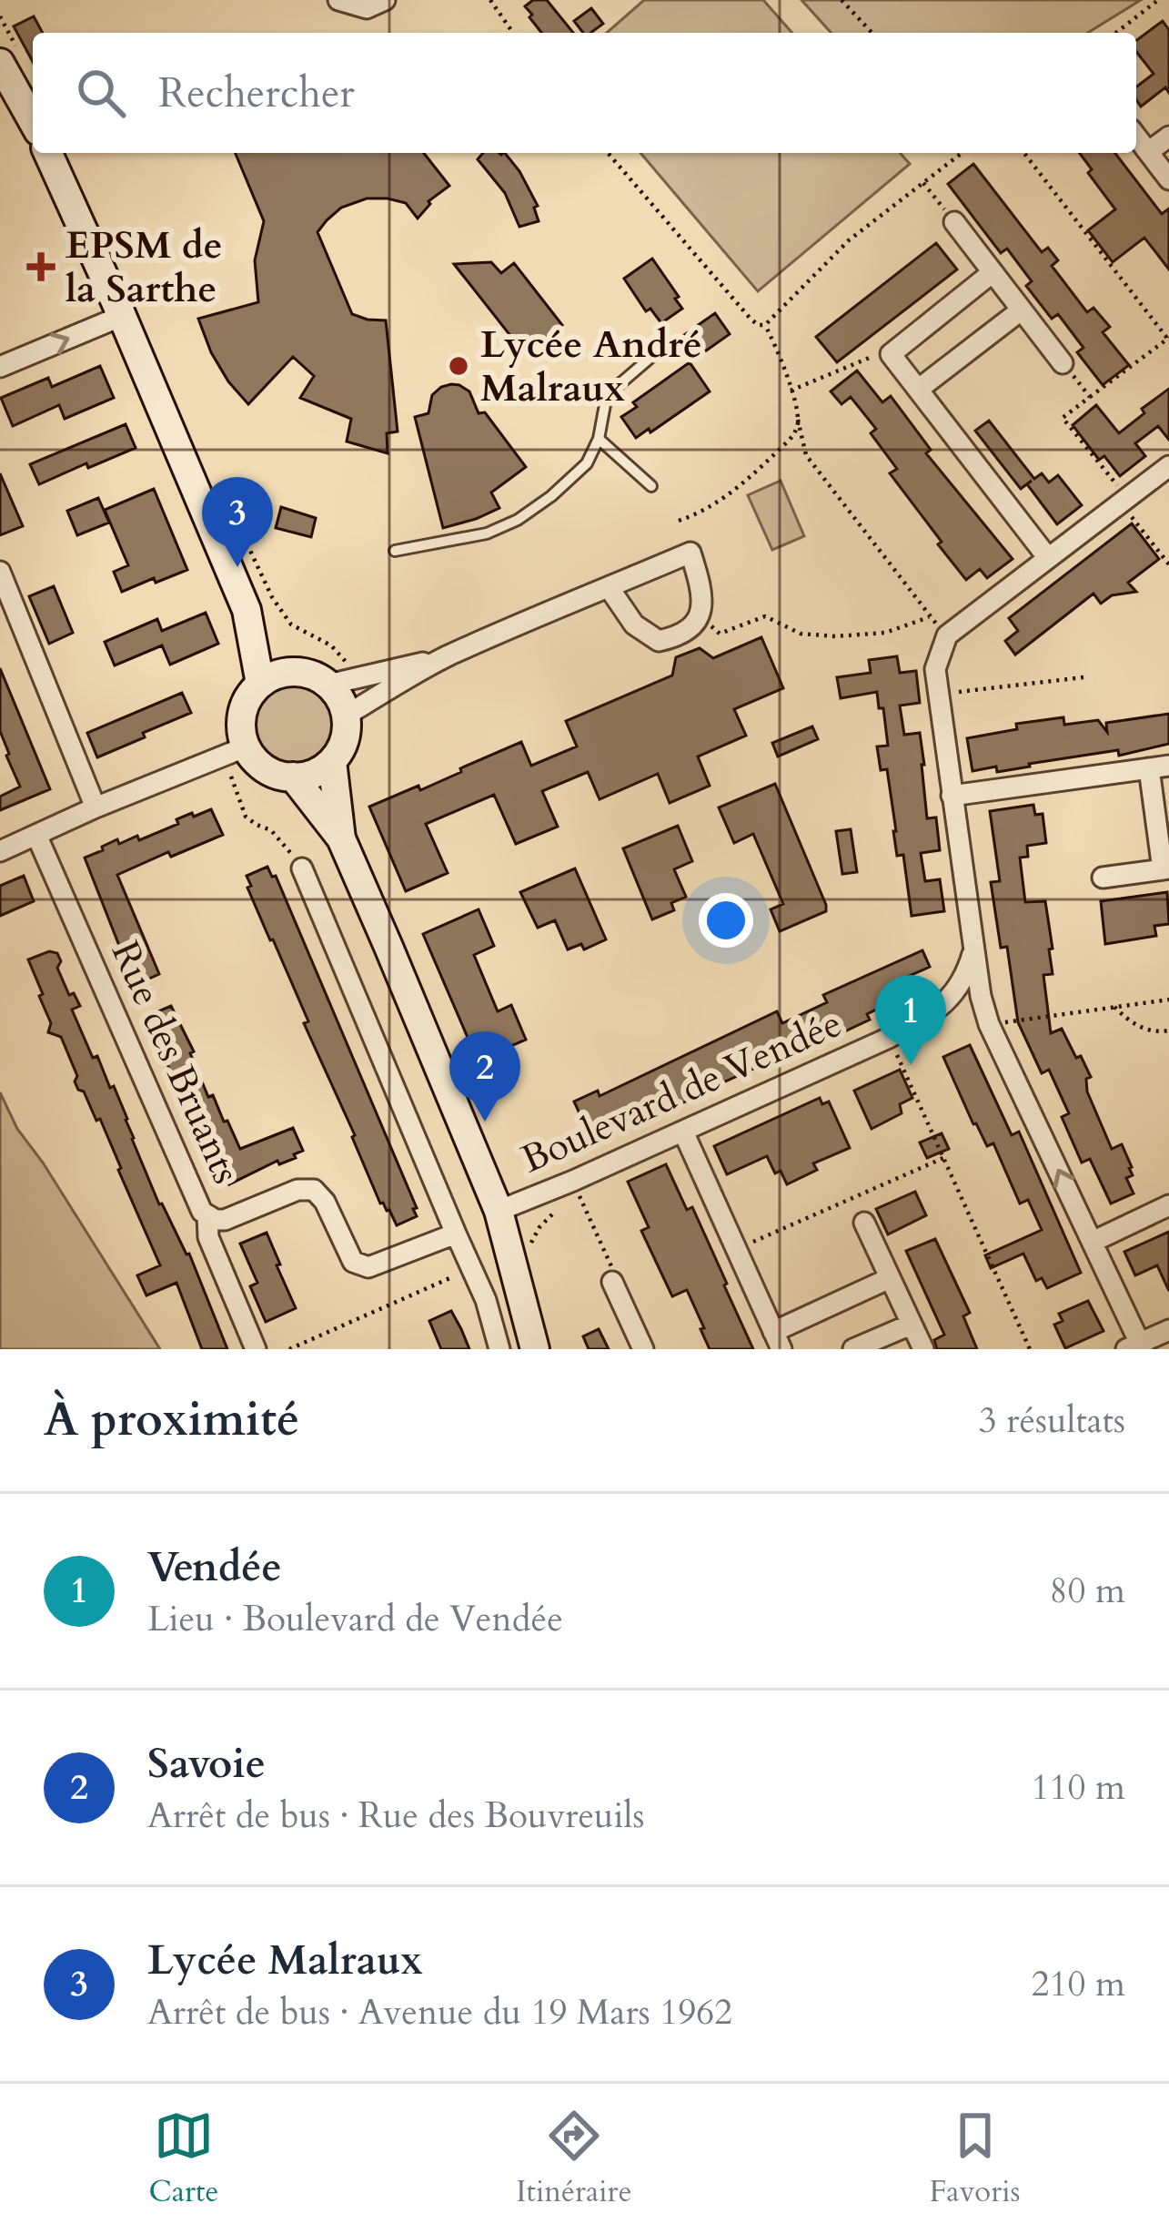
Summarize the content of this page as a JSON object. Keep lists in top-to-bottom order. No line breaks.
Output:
{"streets":{"street":["Rue des Bruants","Boulevard de Vendée"]},"places":{"health":["EPSM de la Sarthe"],"other":["Lycée André Malraux"]},"page":{"search":"Rechercher","pins":["3","1","2"],"heading":["À proximité","3 résultats"],"list":[{"mark":"1","name":"Vendée","note":"Lieu · Boulevard de Vendée","value":"80 m"},{"mark":"2","name":"Savoie","note":"Arrêt de bus · Rue des Bouvreuils","value":"110 m"},{"mark":"3","name":"Lycée Malraux","note":"Arrêt de bus · Avenue du 19 Mars 1962","value":"210 m"}],"nav":["Carte","Itinéraire","Favoris"]}}
